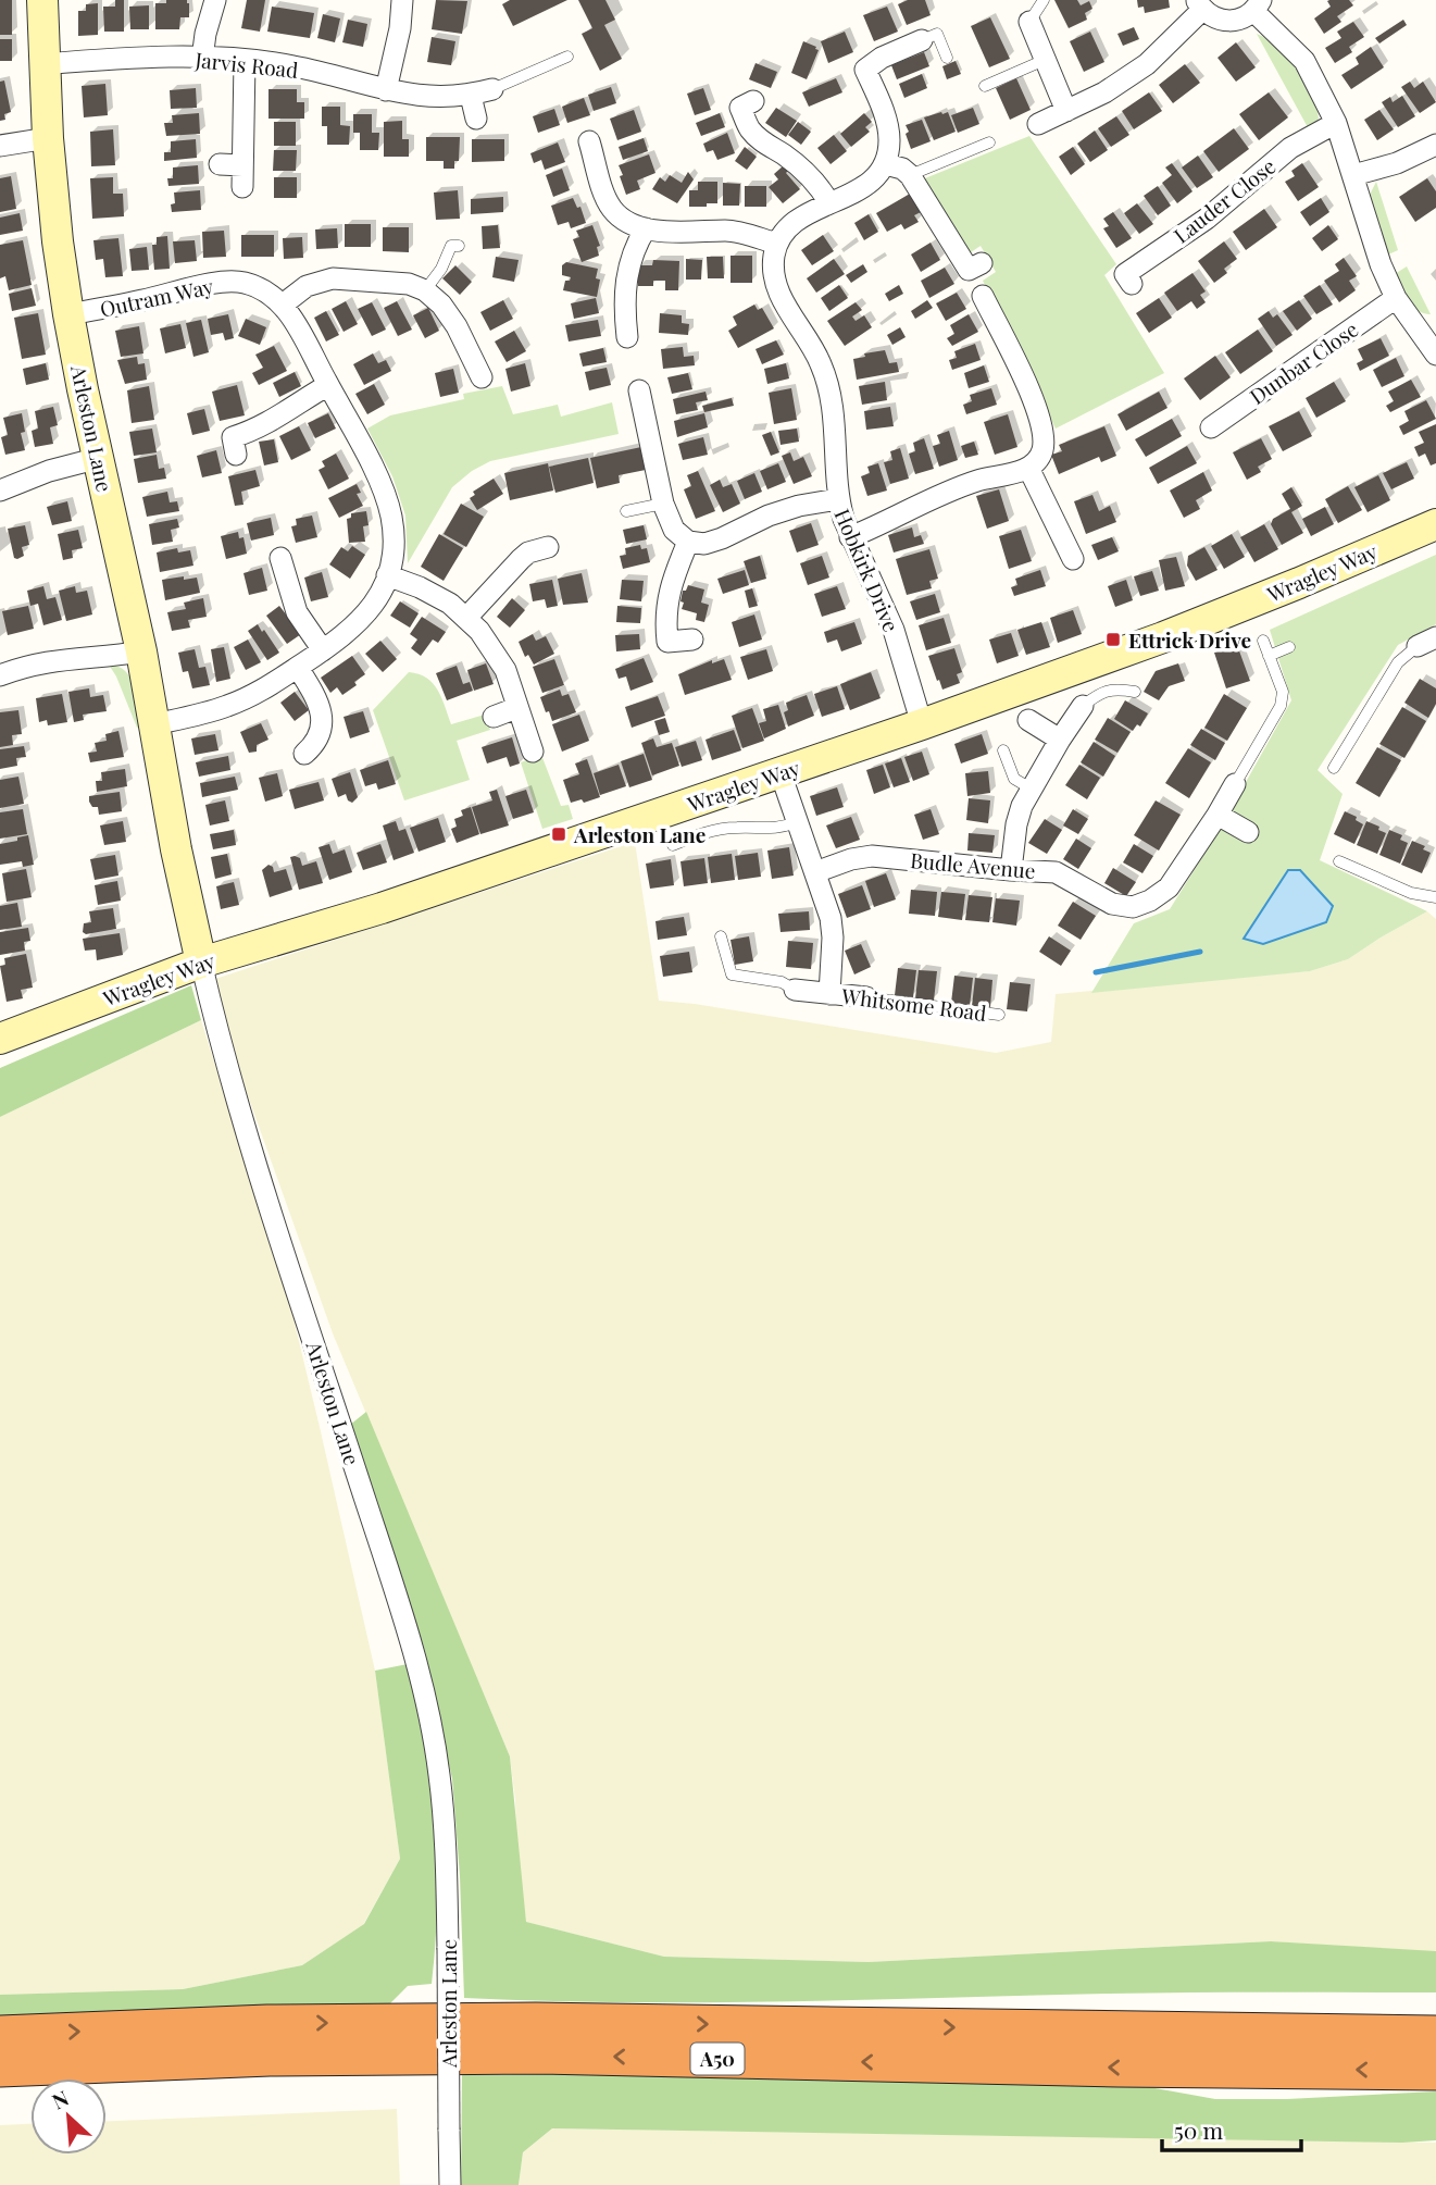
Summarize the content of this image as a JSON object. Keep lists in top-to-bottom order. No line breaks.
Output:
{"streets":{"highway":["A50"],"street":["Jarvis Road","Lauder Close","Outram Way","Dunbar Close","Arleston Lane","Hobkirk Drive","Wragley Way","Budle Avenue","Whitsome Road"]},"crossings":[["Jarvis Road","Arleston Lane"],["Outram Way","Arleston Lane"],["Arleston Lane","Wragley Way"],["Hobkirk Drive","Wragley Way"],["Wragley Way","Whitsome Road"],["Budle Avenue","Whitsome Road"]],"places":{"transit":["Ettrick Drive","Arleston Lane"]},"scale_bar":"50 m","north":"top left"}
